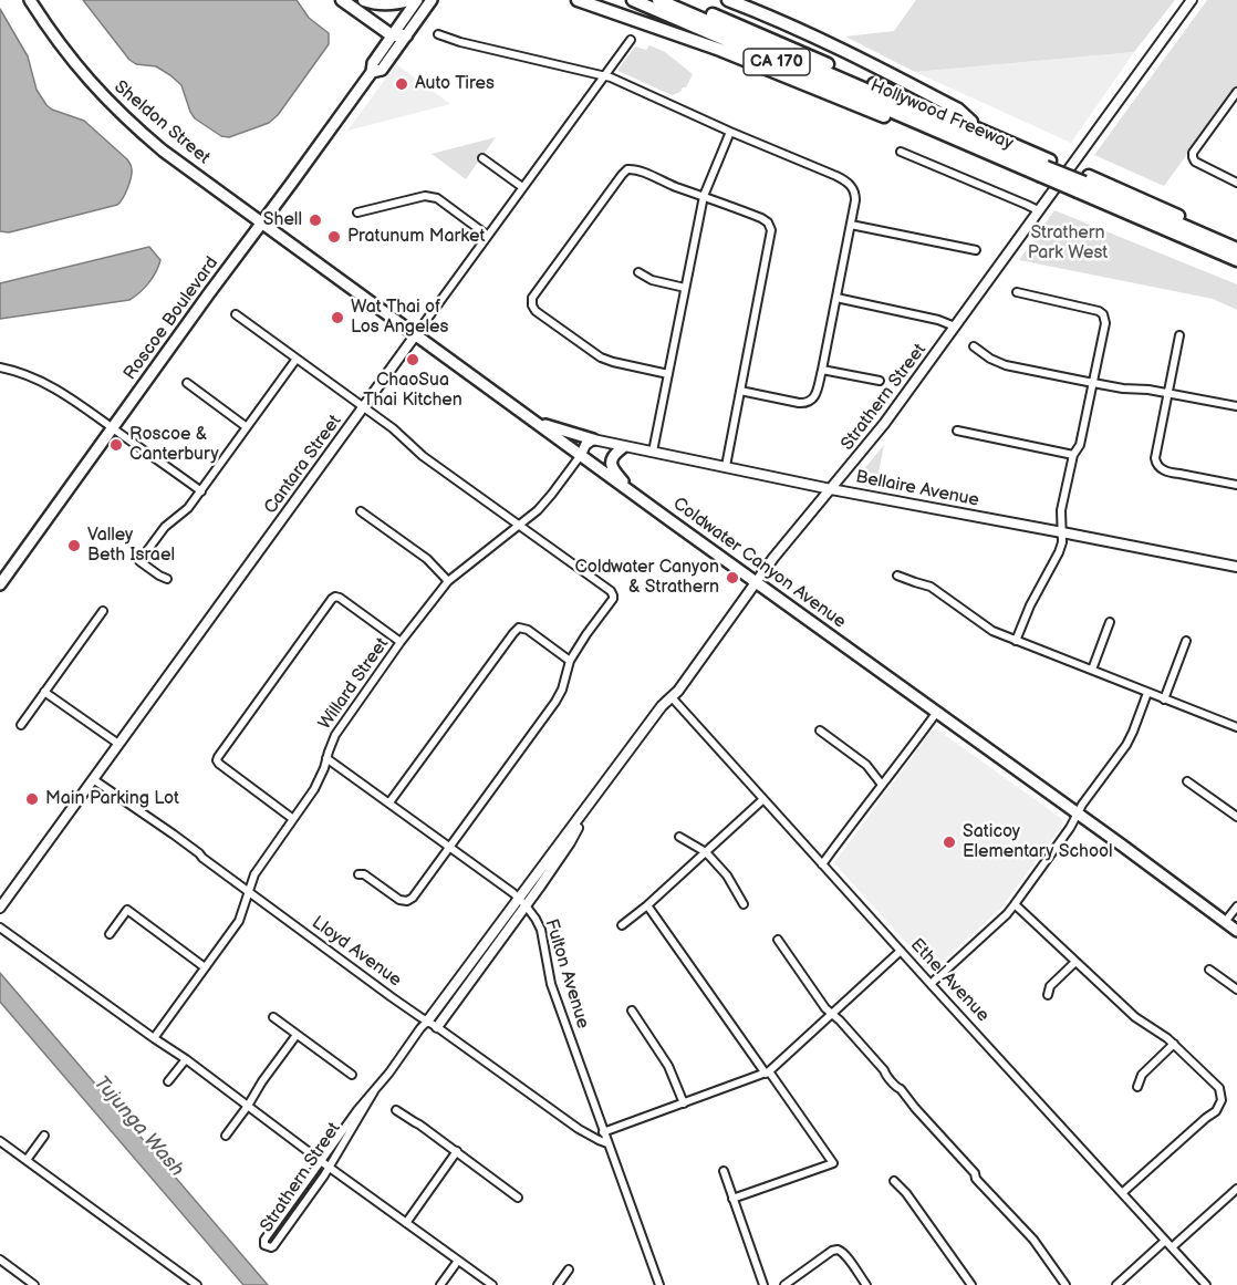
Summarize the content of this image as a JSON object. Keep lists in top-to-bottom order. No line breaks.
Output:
{"streets":{"highway":["CA 170","Hollywood Freeway"],"main road":["Sheldon Street","Roscoe Boulevard","Coldwater Canyon Avenue"],"street":["Strathern Street","Cantara Street","Bellaire Avenue","Willard Street","Lloyd Avenue","Fulton Avenue","Ethel Avenue"]},"crossings":[["Sheldon Street","Roscoe Boulevard"],["Sheldon Street","Coldwater Canyon Avenue"],["Roscoe Boulevard","Coldwater Canyon Avenue"],["Strathern Street","Bellaire Avenue"],["Strathern Street","Coldwater Canyon Avenue"],["Strathern Street","Lloyd Avenue"],["Strathern Street","Fulton Avenue"],["Strathern Street","Ethel Avenue"],["Cantara Street","Coldwater Canyon Avenue"],["Cantara Street","Lloyd Avenue"],["Coldwater Canyon Avenue","Willard Street"],["Willard Street","Lloyd Avenue"],["Willard Street","Fulton Avenue"],["Lloyd Avenue","Fulton Avenue"]],"water":["Tujunga Wash"],"parks":["Strathern Park West"],"places":["Auto Tires","Shell","Pratunum Market","Wat Thai of Los Angeles","ChaoSua Thai Kitchen","Roscoe & Canterbury","Valley Beth Israel","Coldwater Canyon & Strathern","Main Parking Lot","Saticoy Elementary School"]}
